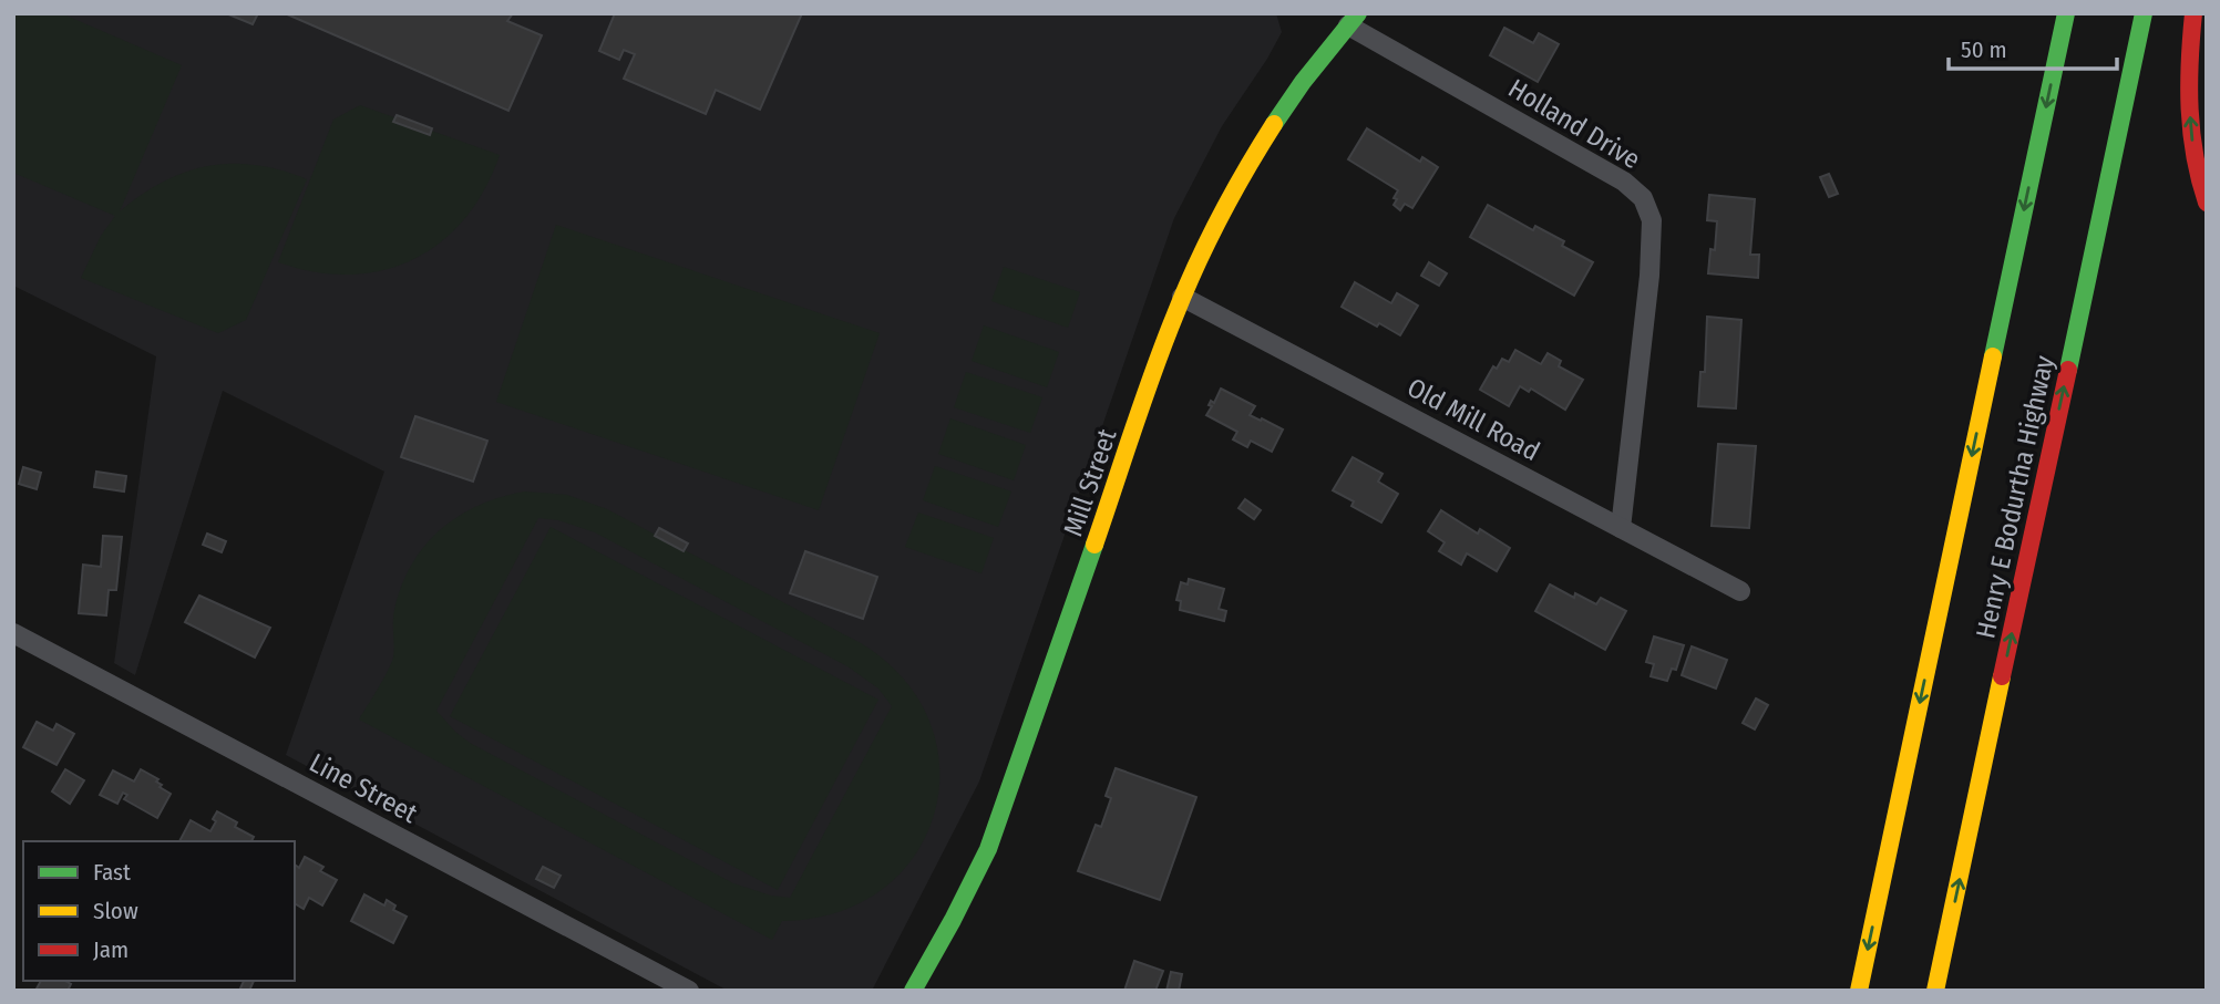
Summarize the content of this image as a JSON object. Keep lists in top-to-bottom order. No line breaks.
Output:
{"streets":{"main road":["Mill Street","Henry E Bodurtha Highway"],"street":["Holland Drive","Old Mill Road","Line Street"]},"crossings":[["Holland Drive","Old Mill Road"],["Holland Drive","Mill Street"],["Old Mill Road","Mill Street"]],"legend":["Fast","Slow","Jam"],"scale_bar":"50 m"}
